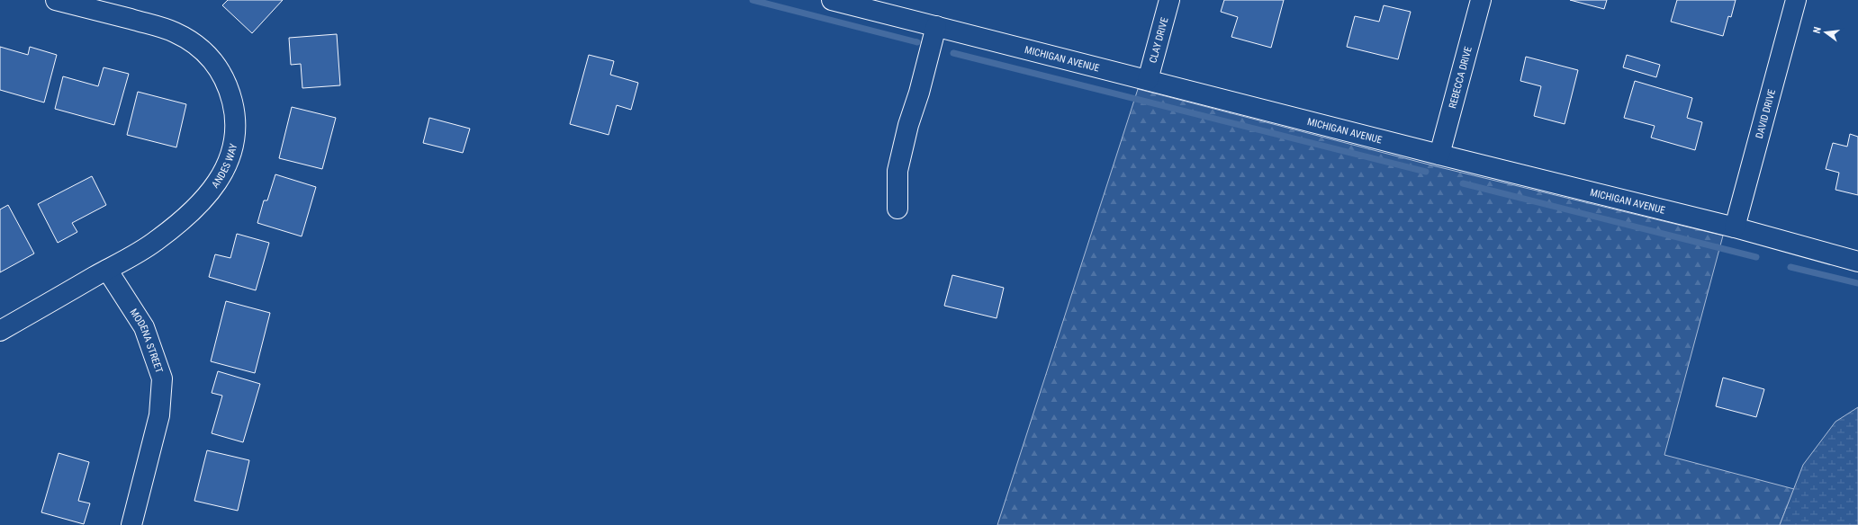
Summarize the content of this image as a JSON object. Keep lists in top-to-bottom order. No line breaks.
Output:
{"streets":{"street":["CLAY DRIVE","MICHIGAN AVENUE","REBECCA DRIVE","DAVID DRIVE","ANDES WAY","MODENA STREET"]},"crossings":[["CLAY DRIVE","MICHIGAN AVENUE"],["MICHIGAN AVENUE","REBECCA DRIVE"],["MICHIGAN AVENUE","DAVID DRIVE"],["ANDES WAY","MODENA STREET"]],"north":"left"}
